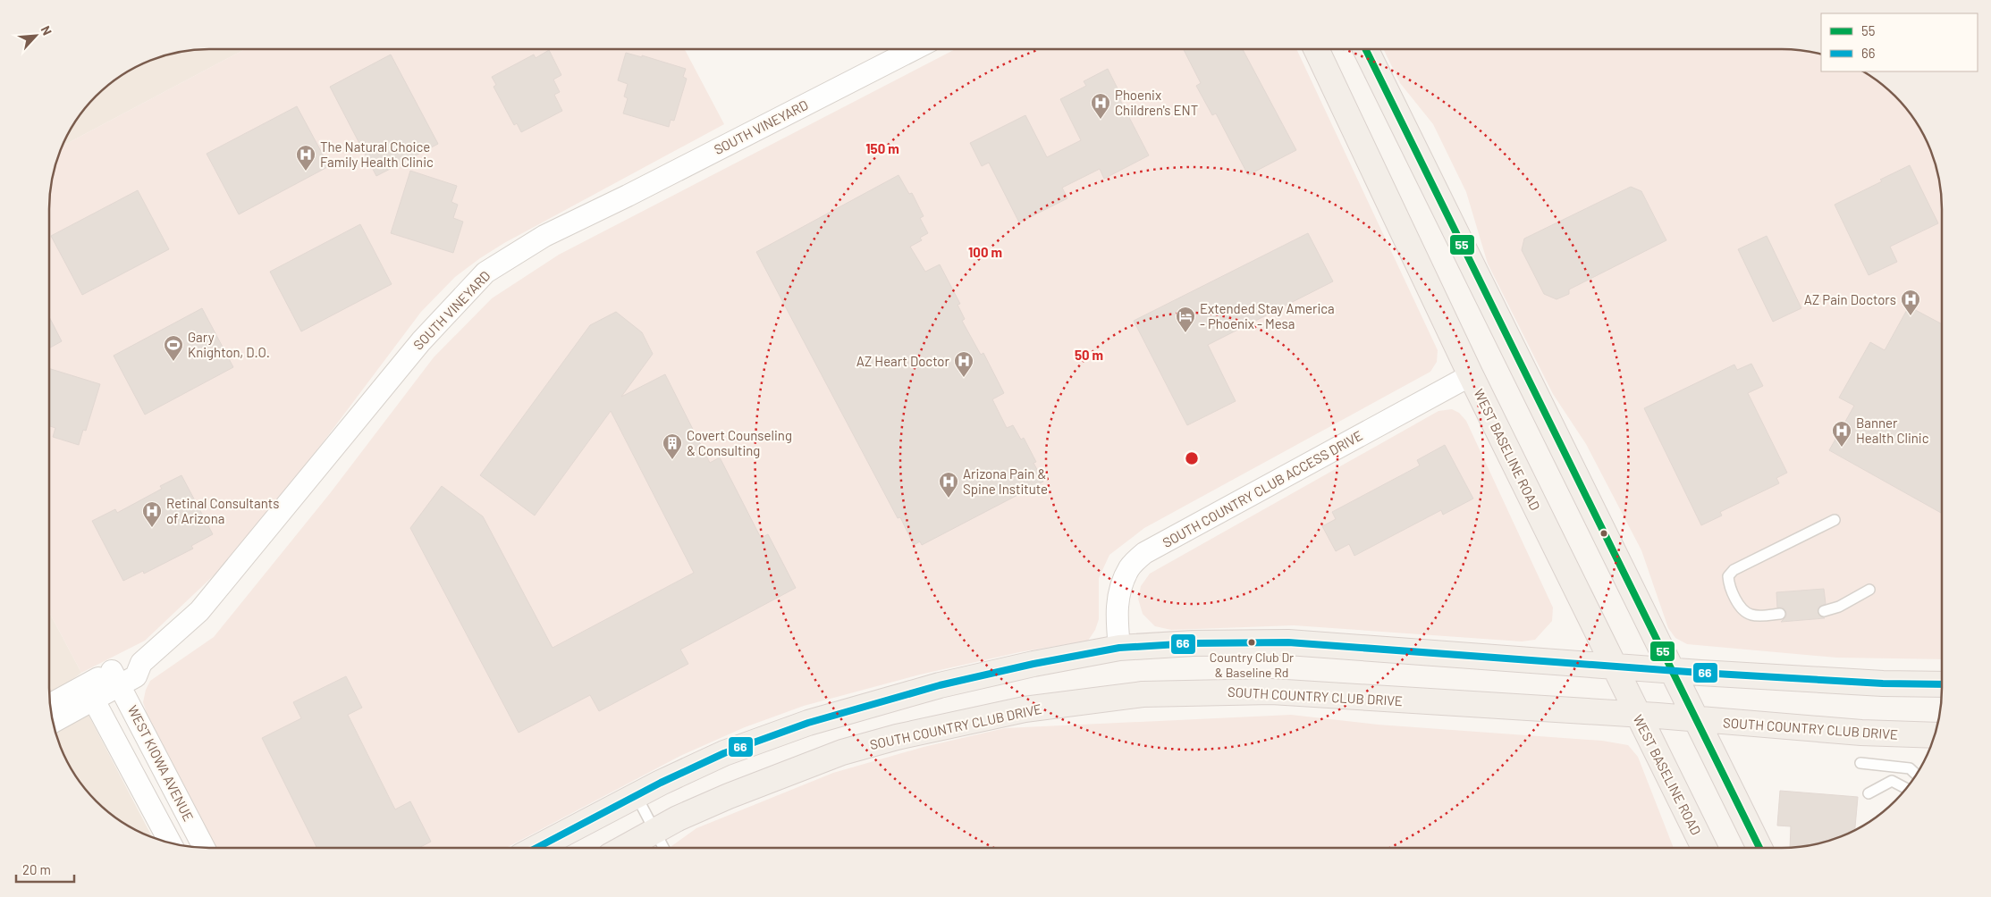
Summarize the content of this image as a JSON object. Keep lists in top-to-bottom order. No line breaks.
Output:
{"streets":{"main road":["WEST BASELINE ROAD","SOUTH COUNTRY CLUB DRIVE"],"street":["SOUTH VINEYARD","SOUTH COUNTRY CLUB ACCESS DRIVE","WEST KIOWA AVENUE"]},"crossings":[["SOUTH VINEYARD","WEST KIOWA AVENUE"],["WEST BASELINE ROAD","SOUTH COUNTRY CLUB ACCESS DRIVE"],["WEST BASELINE ROAD","SOUTH COUNTRY CLUB DRIVE"]],"places":{"hospital":["Phoenix Children's ENT","The Natural Choice Family Health Clinic","AZ Pain Doctors","AZ Heart Doctor","Banner Health Clinic","Arizona Pain & Spine Institute","Retinal Consultants of Arizona"],"hotel":["Extended Stay America - Phoenix - Mesa"],"sports":["Gary Knighton, D.O."],"building":["Covert Counseling & Consulting"],"other":["Country Club Dr & Baseline Rd"]},"lines":["transit line 55","transit line 66"],"legend":["55","66"],"scale_bar":"20 m","north":"top right","rings":["150 m","100 m","50 m"]}
